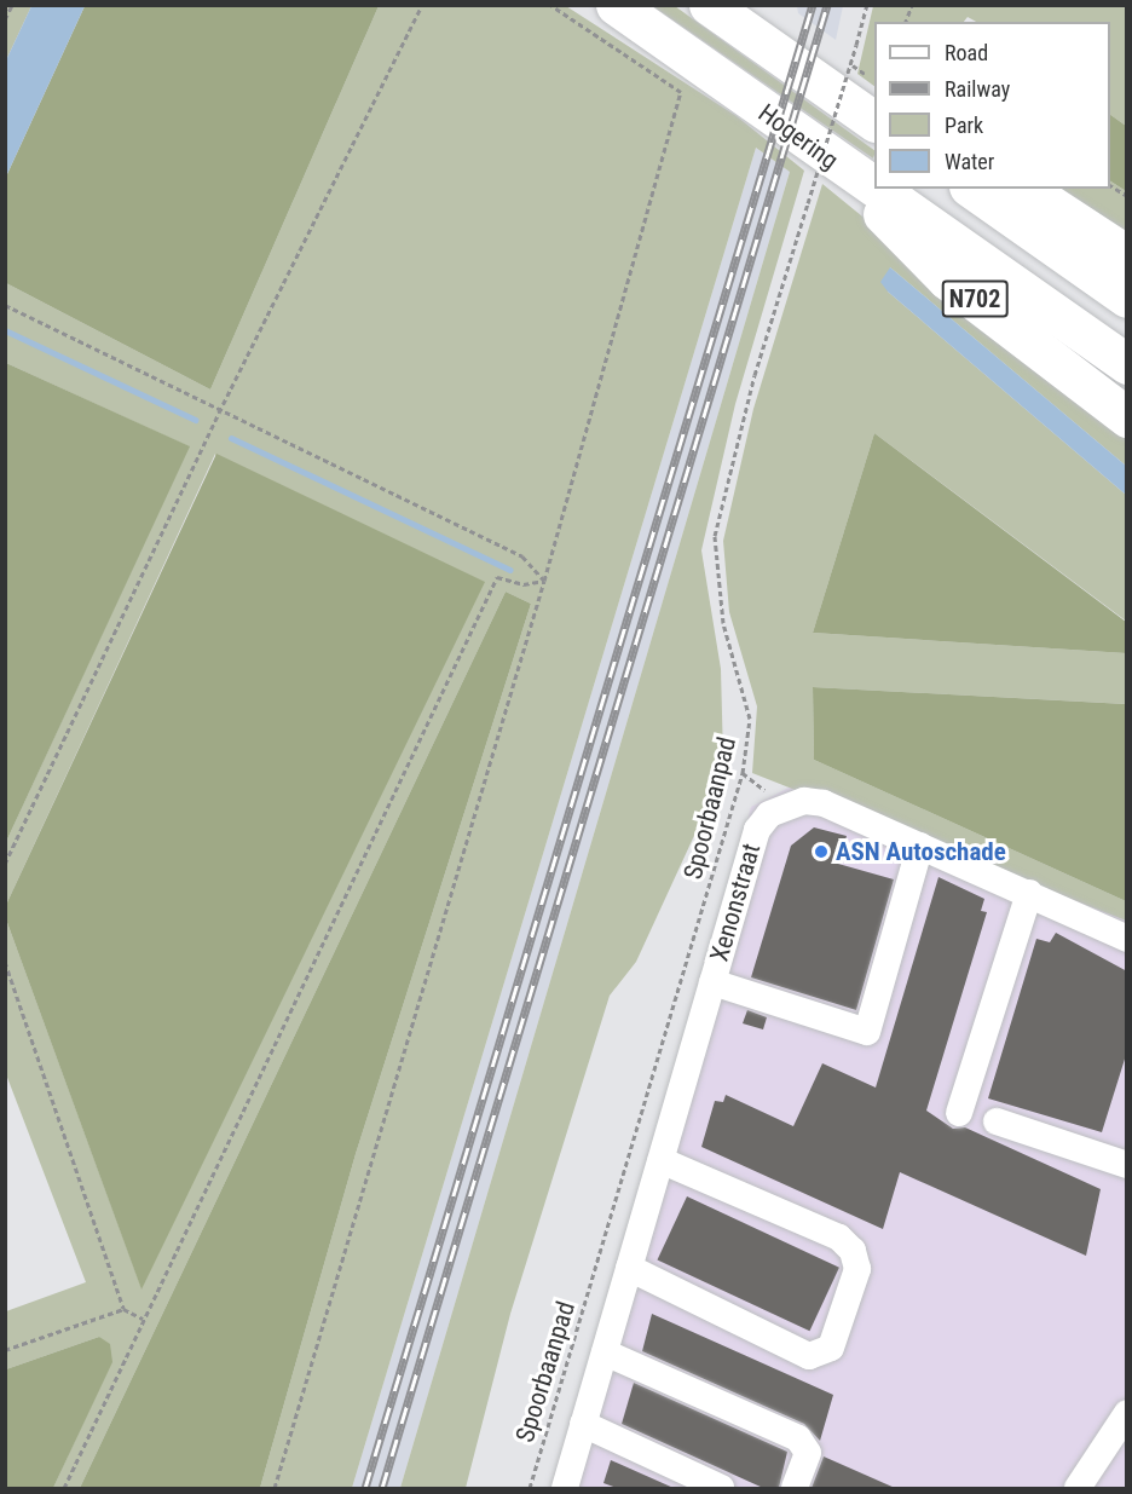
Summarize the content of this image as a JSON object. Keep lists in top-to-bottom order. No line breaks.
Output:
{"streets":{"highway":["Hogering","N702"],"street":["Xenonstraat"],"path":["Spoorbaanpad"]},"crossings":[["Hogering","N702"]],"places":["ASN Autoschade"],"legend":["Road","Railway","Park","Water"]}
